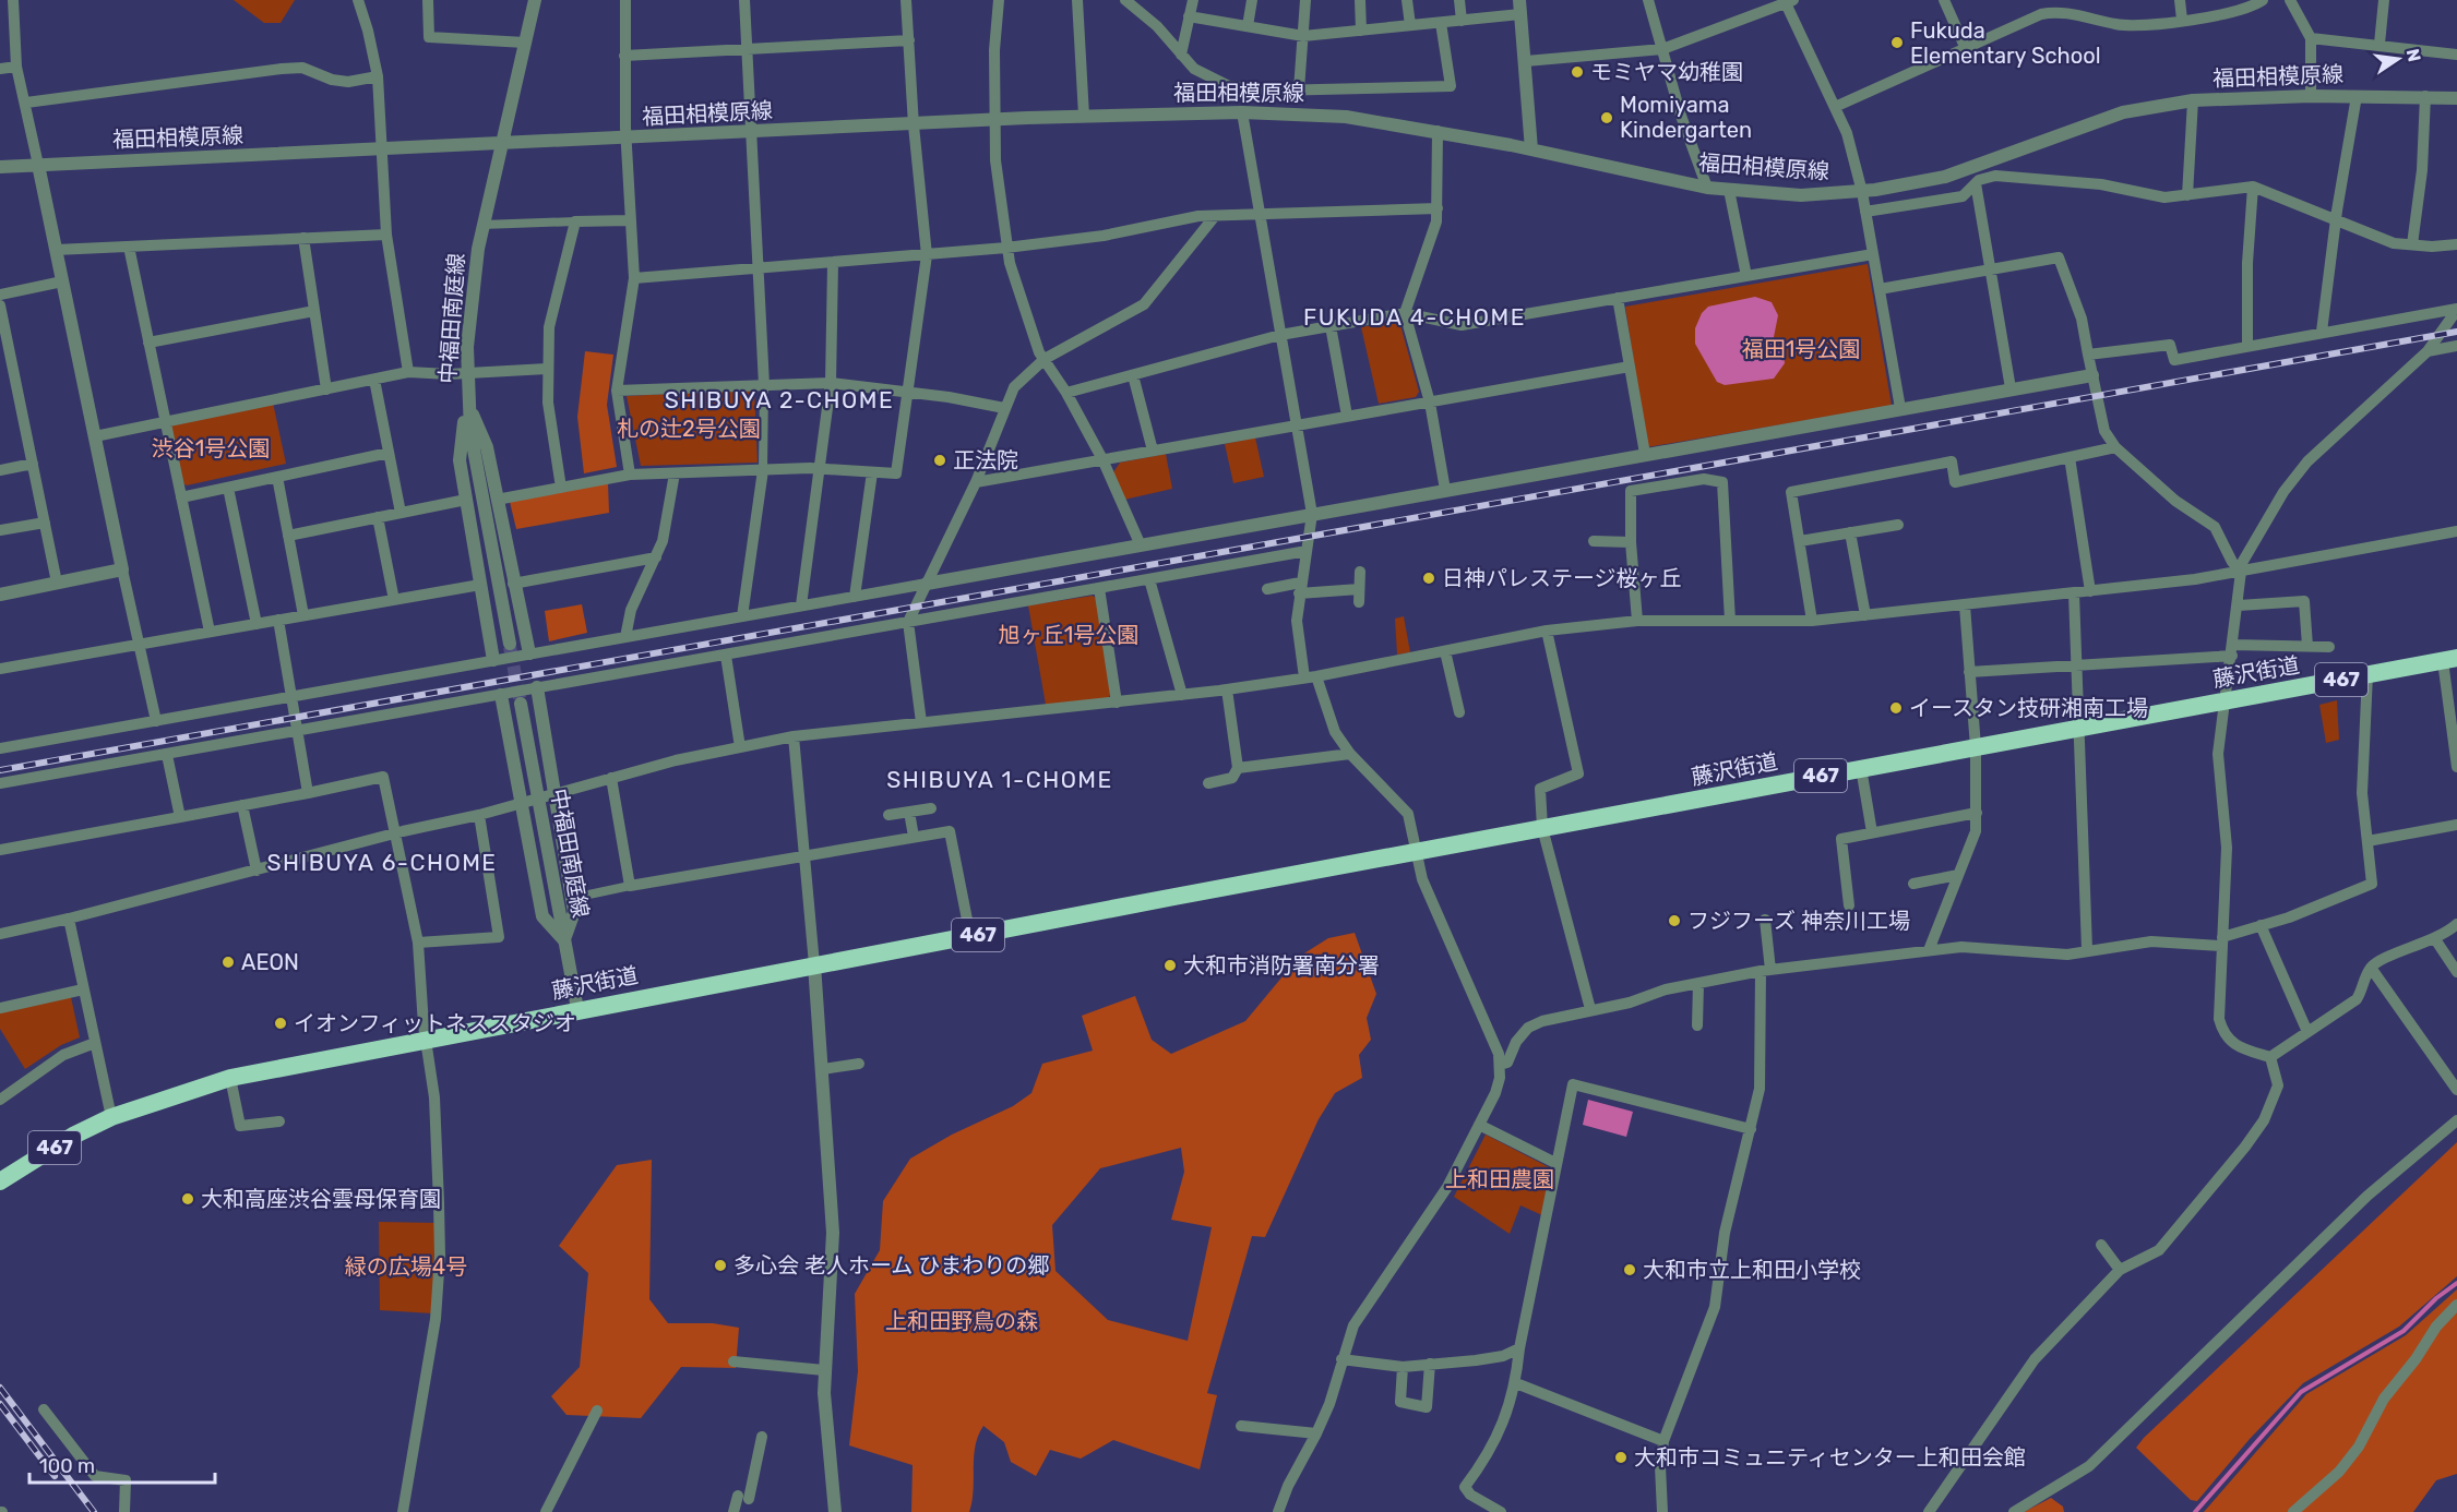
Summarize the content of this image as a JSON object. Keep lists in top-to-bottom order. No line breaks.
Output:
{"streets":{"highway":["藤沢街道","467"],"street":["福田相模原線","中福田南庭線"]},"crossings":[["福田相模原線","中福田南庭線"],["中福田南庭線","藤沢街道"]],"districts":["FUKUDA 4-CHOME","SHIBUYA 2-CHOME","SHIBUYA 1-CHOME","SHIBUYA 6-CHOME"],"parks":["福田1号公園","札の辻2号公園","渋谷1号公園","旭ヶ丘1号公園","上和田農園","緑の広場4号","上和田野鳥の森"],"places":["Fukuda Elementary School","モミヤマ幼稚園","Momiyama Kindergarten","正法院","日神パレステージ桜ヶ丘","イースタン技研湘南工場","フジフーズ 神奈川工場","AEON","大和市消防署南分署","イオンフィットネススタジオ","大和高座渋谷雲母保育園","多心会 老人ホーム ひまわりの郷","大和市立上和田小学校","大和市コミュニティセンター上和田会館"],"scale_bar":"100 m","north":"right"}
